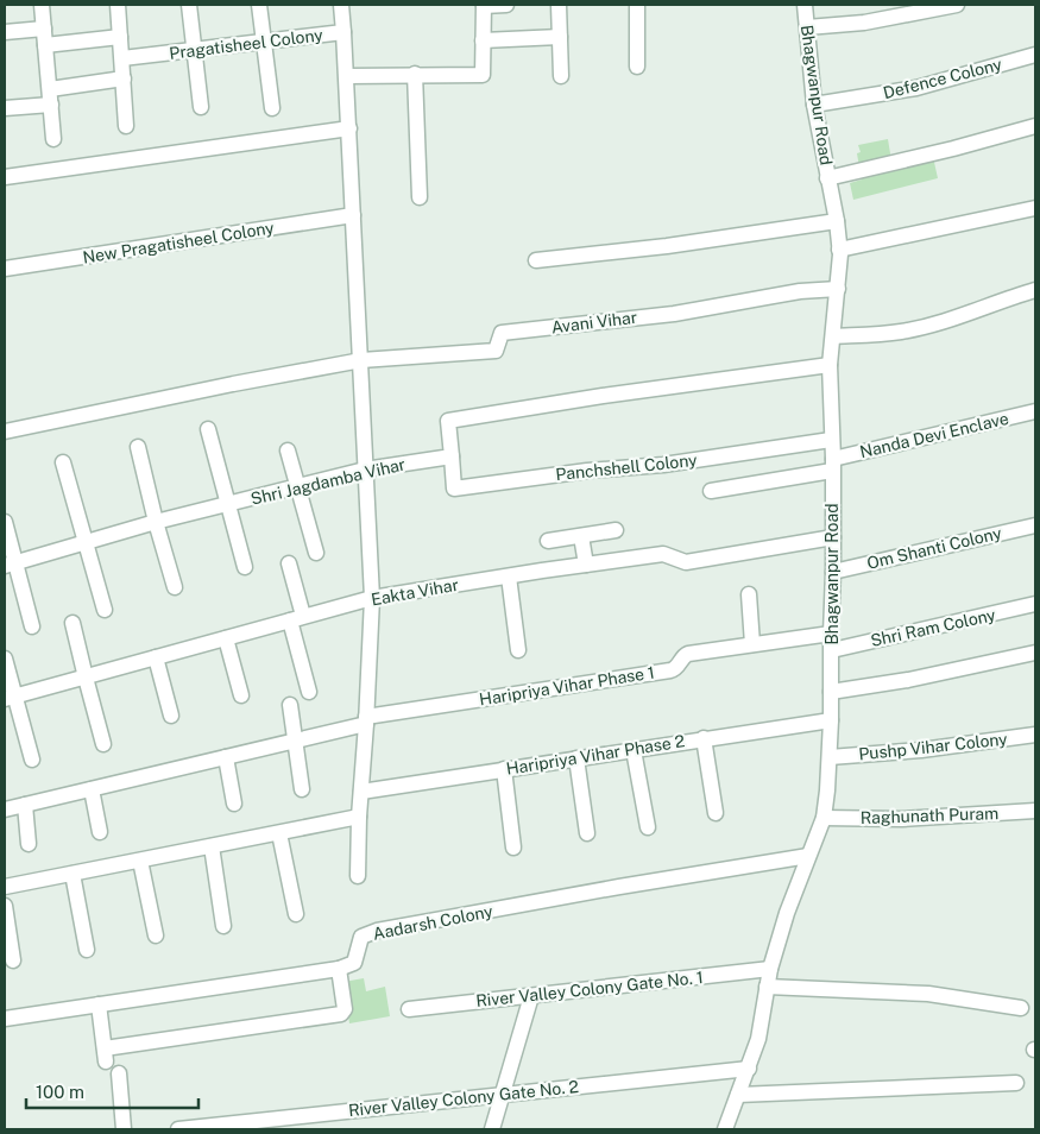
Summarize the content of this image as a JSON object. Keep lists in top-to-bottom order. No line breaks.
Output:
{"streets":{"street":["Pragatisheel Colony","Defence Colony","Bhagwanpur Road","New Pragatisheel Colony","Avani Vihar","Nanda Devi Enclave","Panchshell Colony","Shri Jagdamba Vihar","Om Shanti Colony","Eakta Vihar","Shri Ram Colony","Haripriya Vihar Phase 1","Pushp Vihar Colony","Haripriya Vihar Phase 2","Raghunath Puram","Aadarsh Colony","River Valley Colony Gate No. 1","River Valley Colony Gate No. 2"]},"crossings":[["Defence Colony","Bhagwanpur Road"],["Bhagwanpur Road","Avani Vihar"],["Bhagwanpur Road","Nanda Devi Enclave"],["Bhagwanpur Road","Panchshell Colony"],["Bhagwanpur Road","Om Shanti Colony"],["Bhagwanpur Road","Eakta Vihar"],["Bhagwanpur Road","Shri Ram Colony"],["Bhagwanpur Road","Haripriya Vihar Phase 1"],["Bhagwanpur Road","Pushp Vihar Colony"],["Bhagwanpur Road","Haripriya Vihar Phase 2"],["Bhagwanpur Road","Raghunath Puram"],["Bhagwanpur Road","Aadarsh Colony"],["Bhagwanpur Road","River Valley Colony Gate No. 1"],["Bhagwanpur Road","River Valley Colony Gate No. 2"],["Panchshell Colony","Shri Jagdamba Vihar"]],"scale_bar":"100 m"}
